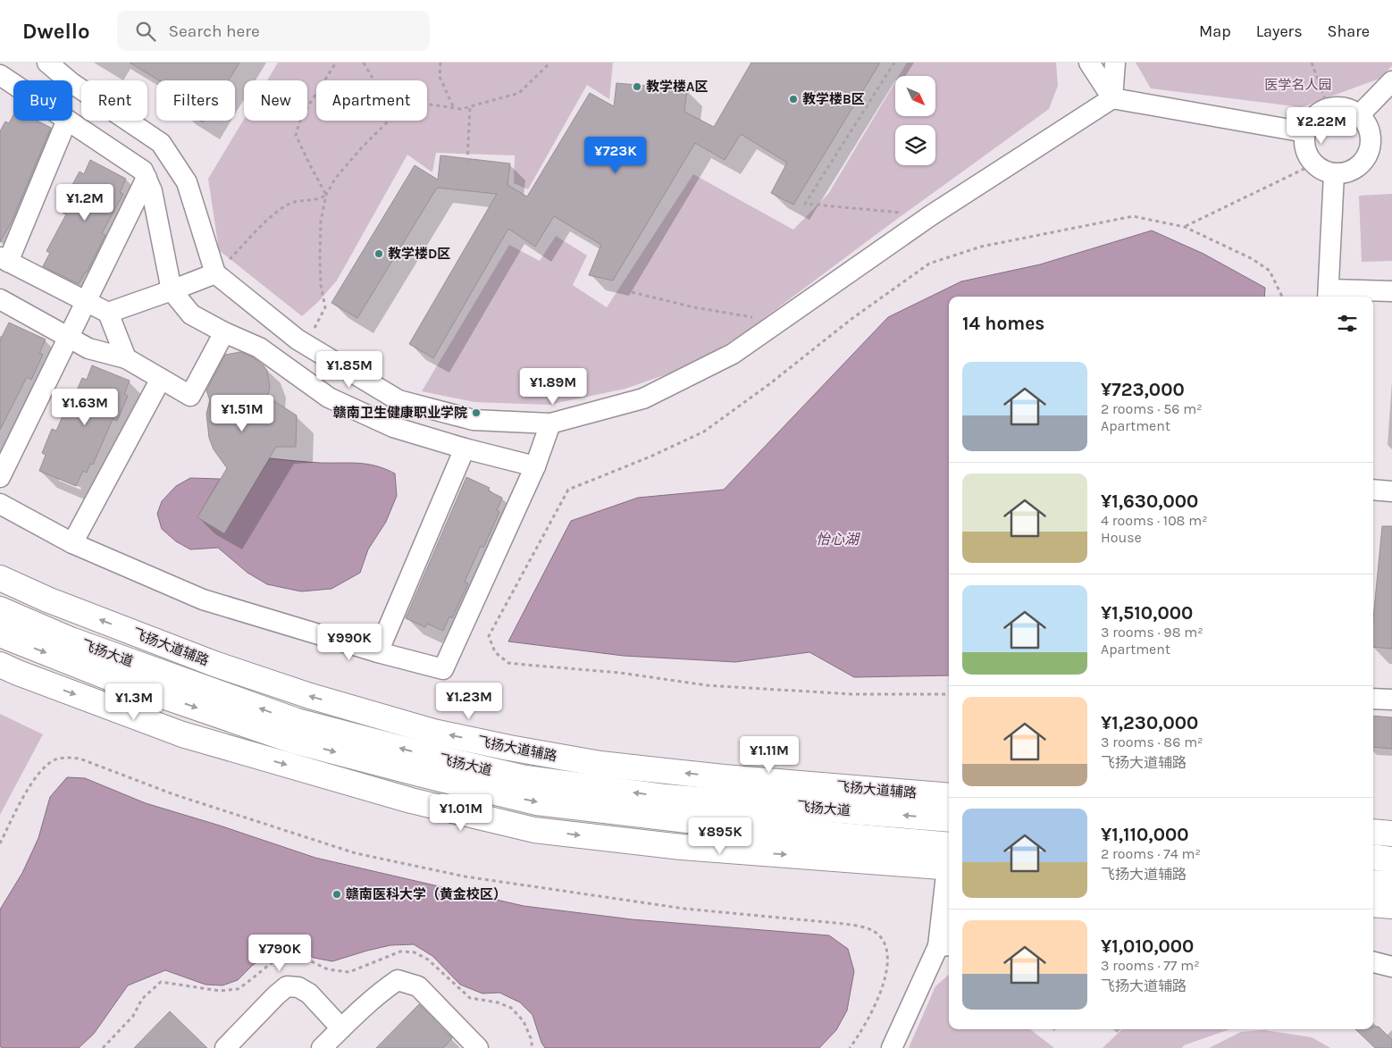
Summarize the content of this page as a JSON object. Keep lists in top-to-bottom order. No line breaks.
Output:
{"streets":{"street":["飞扬大道辅路","飞扬大道"]},"water":["怡心湖"],"parks":["医学名人园"],"places":["教学楼A区","教学楼B区","教学楼D区","赣南卫生健康职业学院","赣南医科大学（黄金校区）"],"north":"bottom right","page":{"header":"Dwello","search":"Search here","nav":["Map","Layers","Share"],"chip":["Buy","Rent","Filters","New","Apartment"],"price":["¥2.22M","¥723K","¥1.2M","¥1.85M","¥1.89M","¥1.63M","¥1.51M","¥990K","¥1.23M","¥1.3M","¥1.11M","¥1.01M","¥895K","¥790K"],"heading":"14 homes","list":[{"name":"¥723,000","note":"2 rooms · 56 m² · Apartment"},{"name":"¥1,630,000","note":"4 rooms · 108 m² · House"},{"name":"¥1,510,000","note":"3 rooms · 98 m² · Apartment"},{"name":"¥1,230,000","note":"3 rooms · 86 m² · 飞扬大道辅路"},{"name":"¥1,110,000","note":"2 rooms · 74 m² · 飞扬大道辅路"},{"name":"¥1,010,000","note":"3 rooms · 77 m² · 飞扬大道辅路"}]}}
